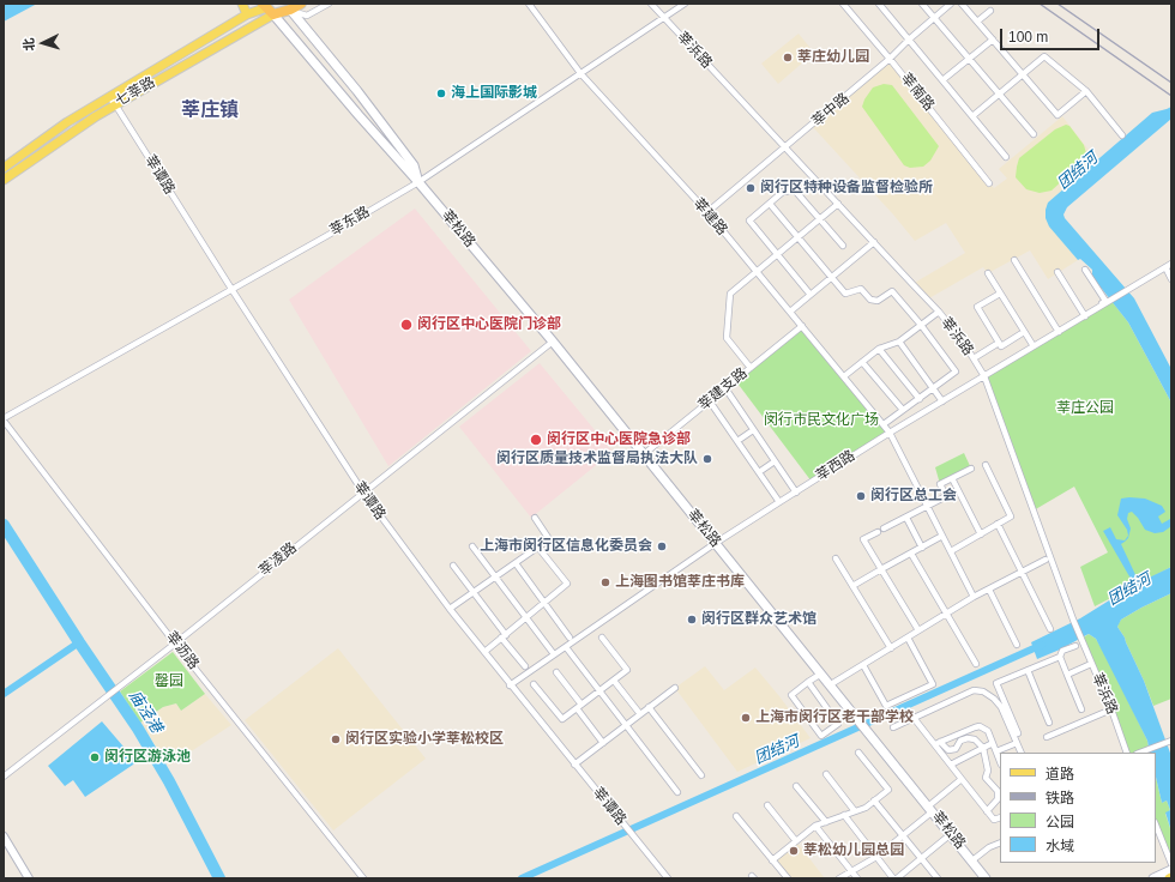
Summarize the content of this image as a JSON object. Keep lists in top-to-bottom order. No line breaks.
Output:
{"streets":{"main road":["七莘路","莘松路"],"street":["莘浜路","莘南路","莘中路","莘谭路","莘建路","莘东路","莘建支路","莘西路","莘凌路","莘沥路"]},"crossings":[["莘浜路","莘中路"],["莘浜路","莘东路"],["莘浜路","莘西路"],["七莘路","莘谭路"],["七莘路","莘松路"],["莘南路","莘中路"],["莘中路","莘建路"],["莘谭路","莘东路"],["莘谭路","莘西路"],["莘谭路","莘凌路"],["莘建路","莘东路"],["莘建路","莘建支路"],["莘建路","莘西路"],["莘东路","莘松路"],["莘东路","莘沥路"],["莘松路","莘建支路"],["莘松路","莘西路"],["莘松路","莘凌路"],["莘凌路","莘沥路"]],"districts":["莘庄镇"],"water":["团结河","庙泾港"],"parks":["莘庄公园","闵行市民文化广场","罄园"],"places":["莘庄幼儿园","海上国际影城","闵行区特种设备监督检验所","闵行区中心医院门诊部","闵行区中心医院急诊部","闵行区质量技术监督局执法大队","闵行区总工会","上海市闵行区信息化委员会","上海图书馆莘庄书库","闵行区群众艺术馆","上海市闵行区老干部学校","闵行区实验小学莘松校区","闵行区游泳池","莘松幼儿园总园"],"legend":["道路","铁路","公园","水域"],"scale_bar":"100 m","north":"left"}
